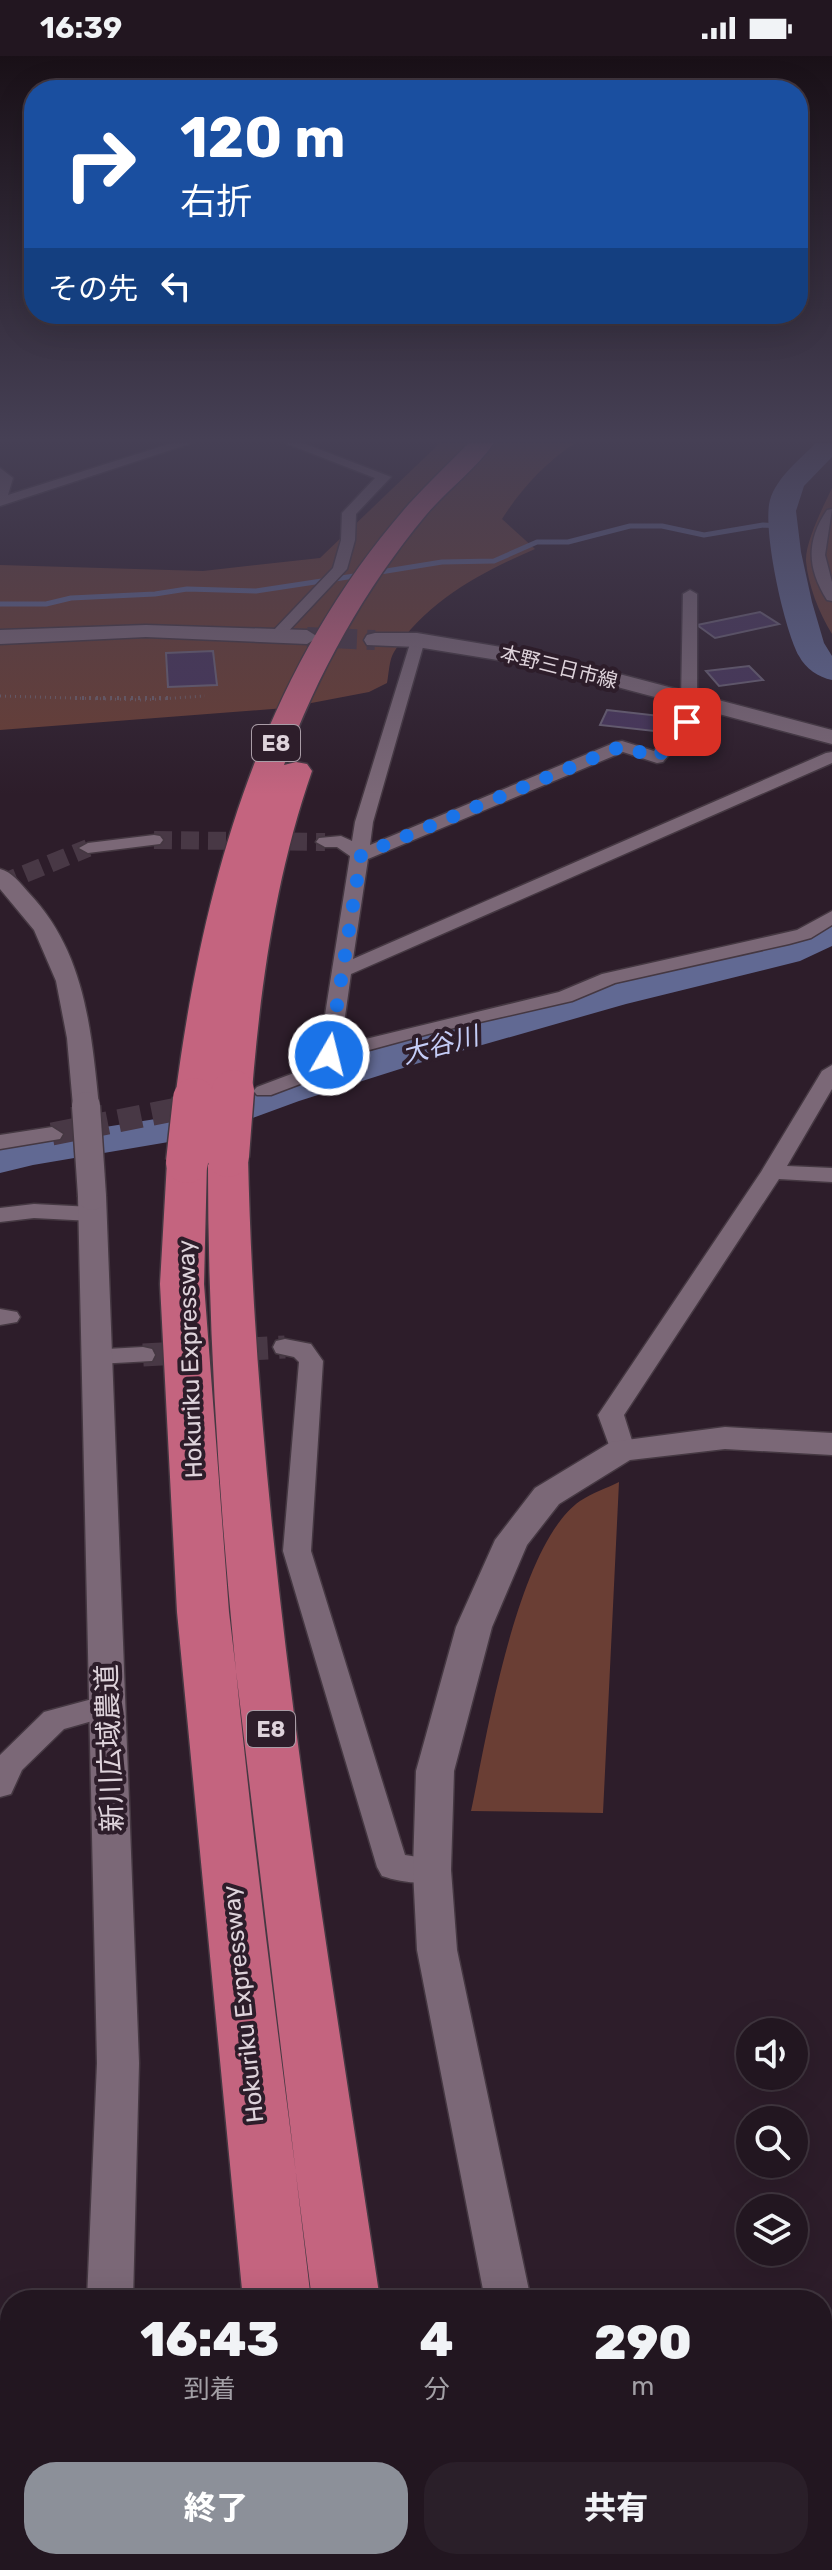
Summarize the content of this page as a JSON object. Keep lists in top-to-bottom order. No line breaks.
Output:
{"streets":{"highway":["E8","Hokuriku Expressway"],"main road":["本野三日市線"],"street":["新川広域農道"]},"water":["大谷川"],"page":{"status":"16:39","turn":["120 m","右折"],"then":"その先","eta":["16:43","到着","4","分","290","m"],"buttons":["終了","共有"]}}
